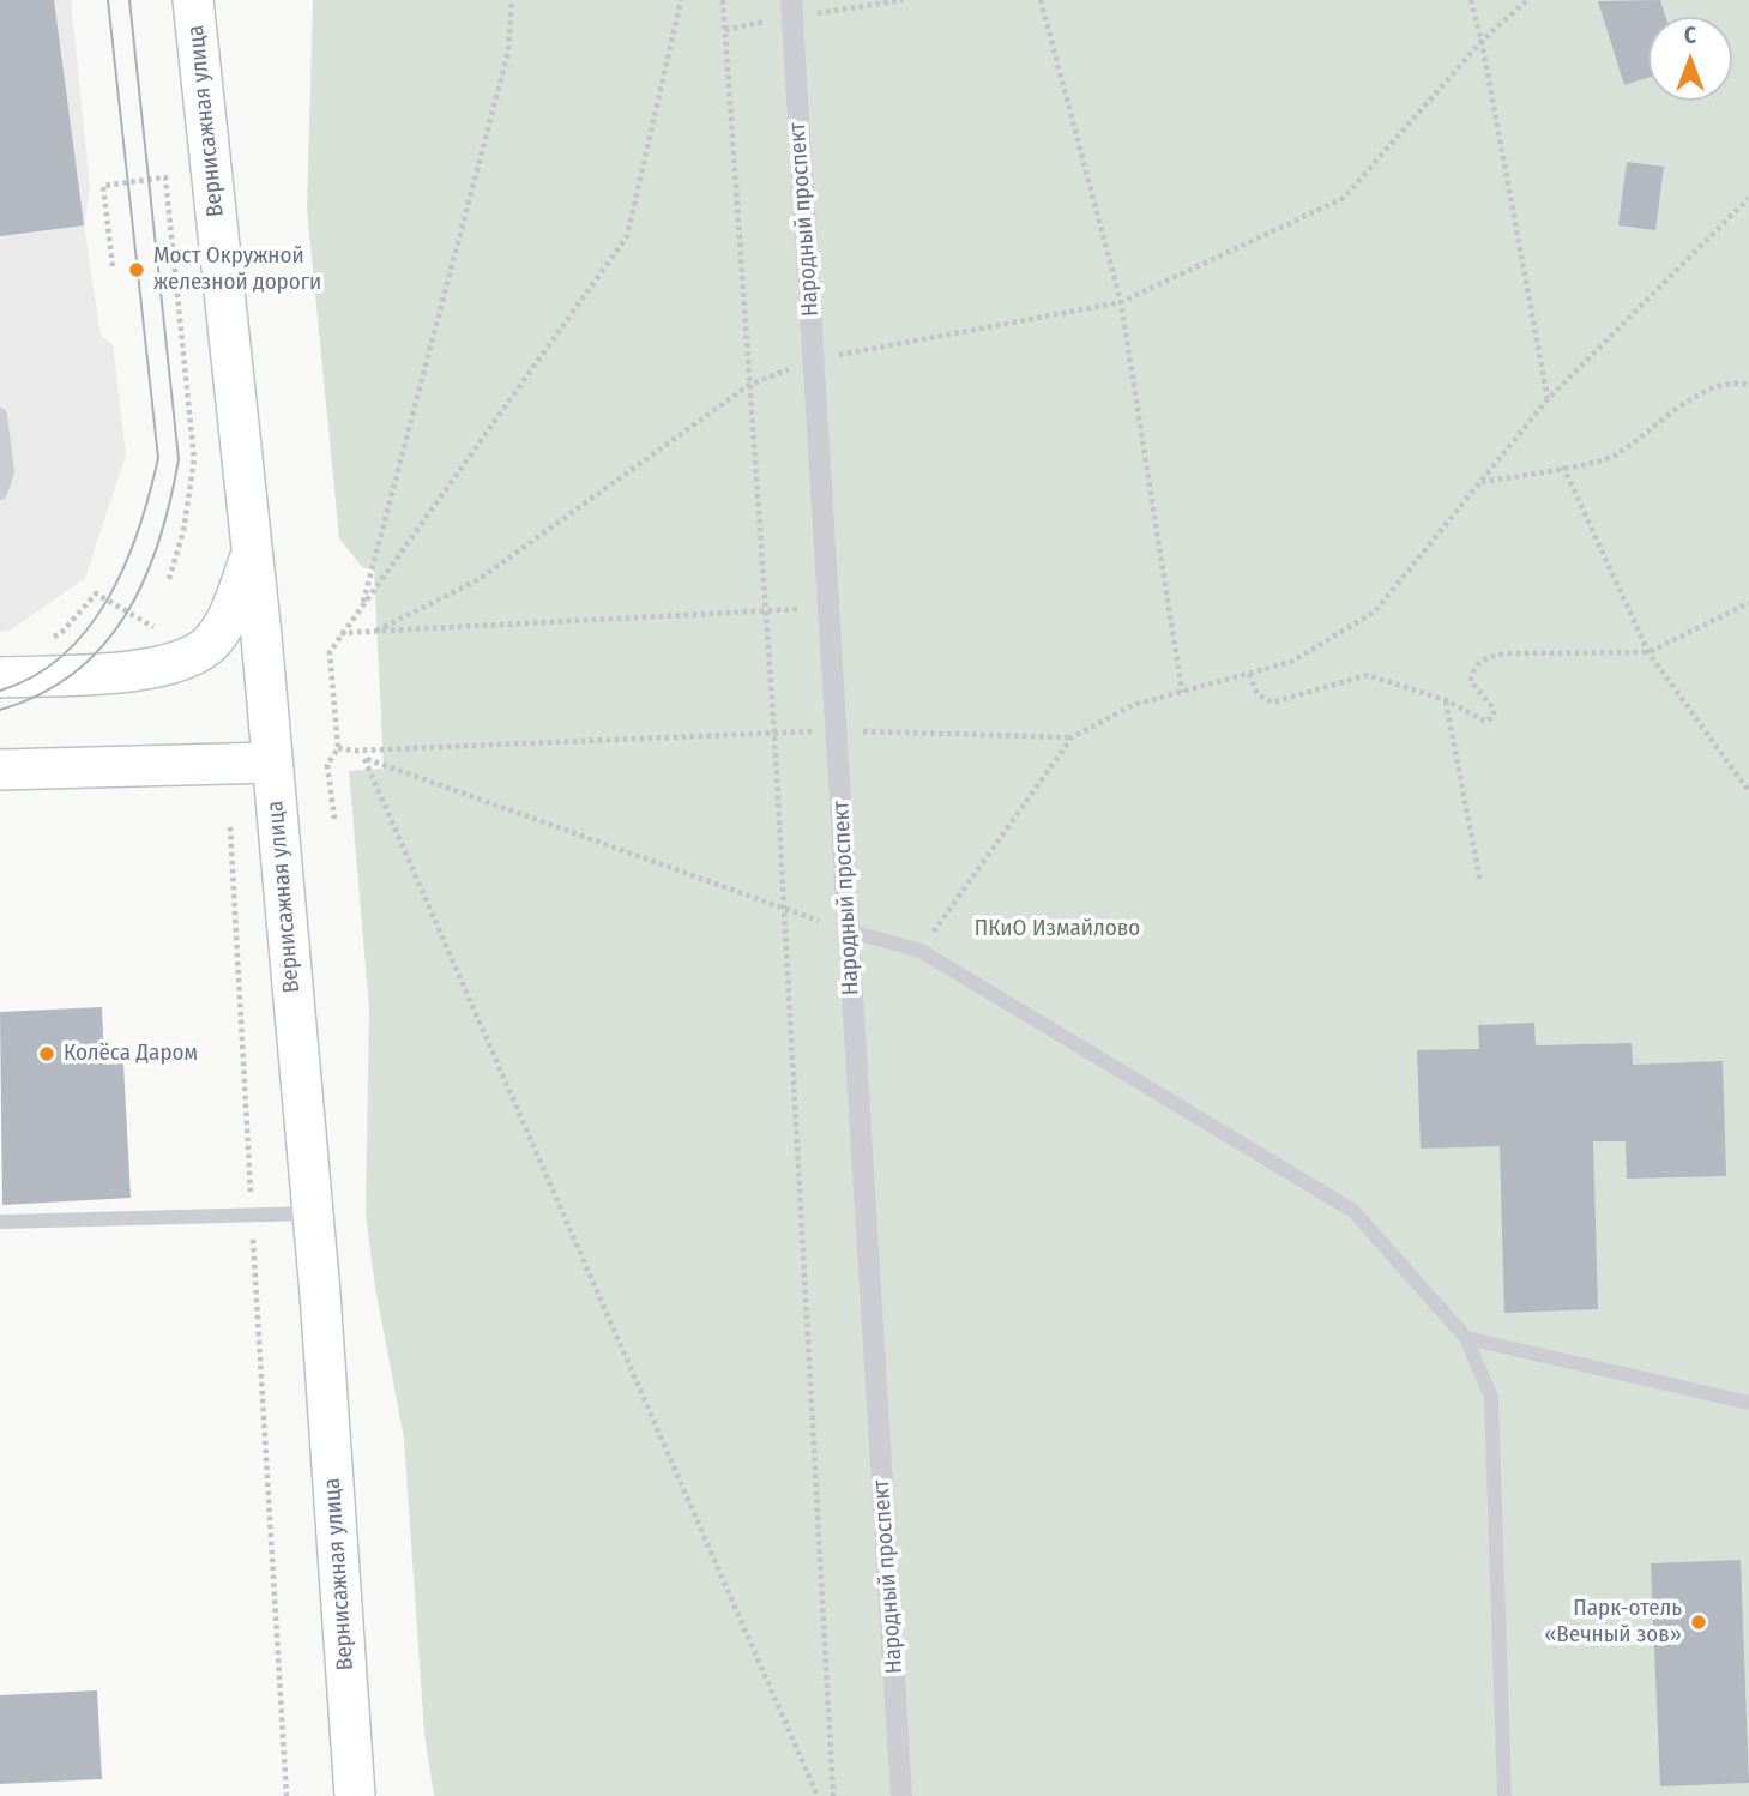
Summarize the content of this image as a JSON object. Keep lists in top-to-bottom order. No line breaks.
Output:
{"streets":{"main road":["Вернисажная улица"],"street":["Народный проспект"]},"parks":["ПКиО Измайлово"],"places":["Мост Окружной железной дороги","Колёса Даром","Парк-отель «Вечный зов»"],"north":"top"}
